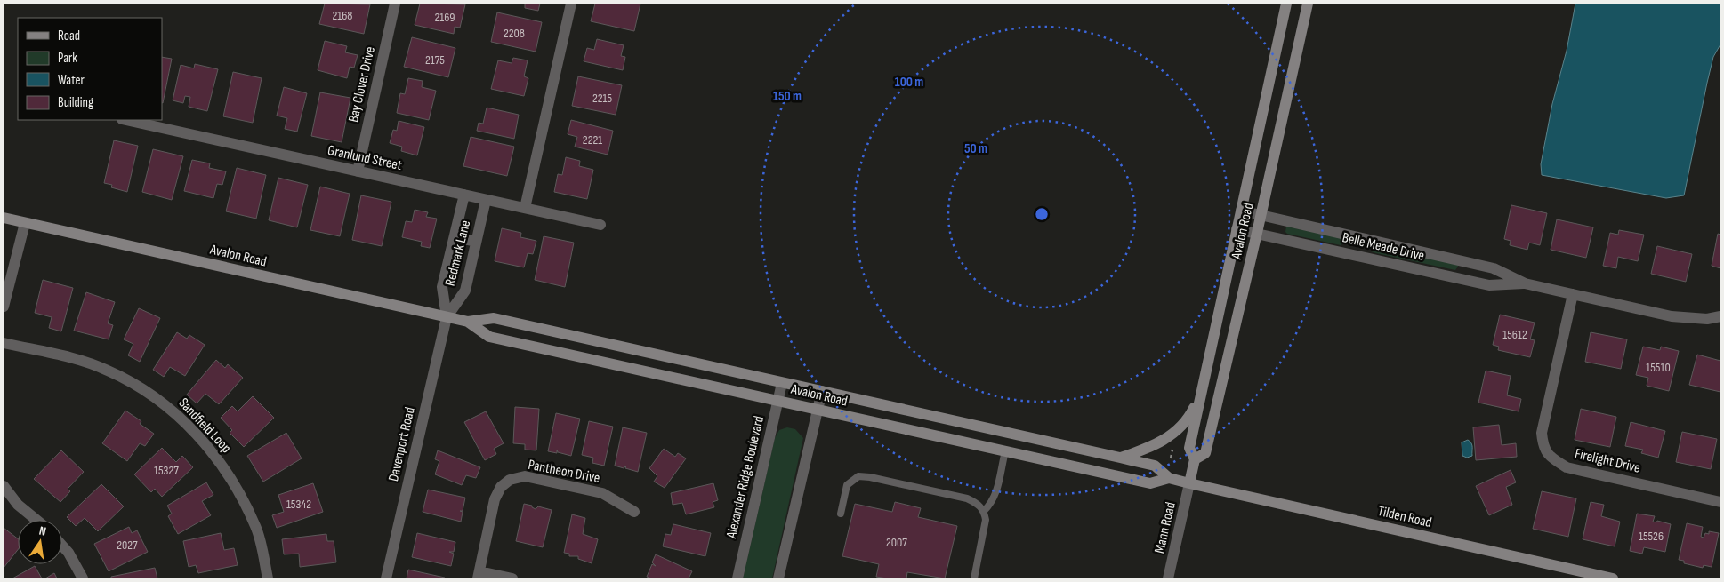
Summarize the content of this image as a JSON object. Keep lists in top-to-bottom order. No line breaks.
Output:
{"streets":{"main road":["Avalon Road","Tilden Road"],"street":["Bay Clover Drive","Granlund Street","Belle Meade Drive","Redmark Lane","Sandfield Loop","Davenport Road","Firelight Drive","Pantheon Drive","Alexander Ridge Boulevard","Mann Road"]},"crossings":[["Bay Clover Drive","Granlund Street"],["Granlund Street","Redmark Lane"],["Avalon Road","Belle Meade Drive"],["Avalon Road","Redmark Lane"],["Avalon Road","Davenport Road"],["Avalon Road","Alexander Ridge Boulevard"],["Avalon Road","Tilden Road"],["Avalon Road","Mann Road"],["Belle Meade Drive","Firelight Drive"],["Redmark Lane","Davenport Road"],["Tilden Road","Mann Road"]],"house_numbers":["2168","2169","2208","2175","2215","2221","15612","15510","15327","15342","15526","2007","2027"],"legend":["Road","Park","Water","Building"],"north":"top","rings":["100 m","150 m","50 m"]}
